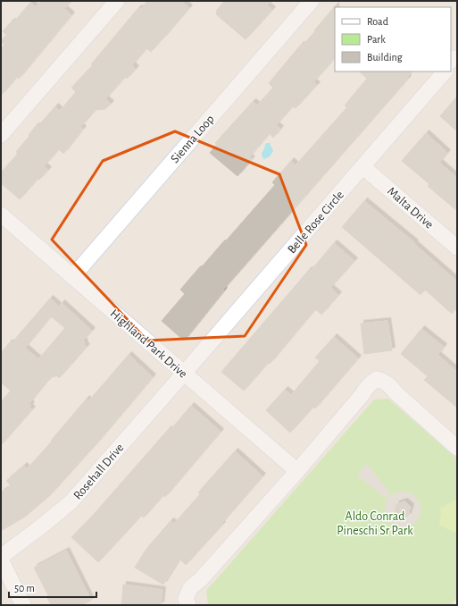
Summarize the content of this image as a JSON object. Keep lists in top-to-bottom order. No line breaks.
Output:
{"streets":{"street":["Sienna Loop","Malta Drive","Belle Rose Circle","Highland Park Drive","Rosehall Drive"]},"crossings":[["Sienna Loop","Highland Park Drive"],["Malta Drive","Belle Rose Circle"],["Belle Rose Circle","Highland Park Drive"],["Belle Rose Circle","Rosehall Drive"],["Highland Park Drive","Rosehall Drive"]],"parks":["Aldo Conrad Pineschi Sr Park"],"legend":["Road","Park","Building"],"scale_bar":"50 m"}
